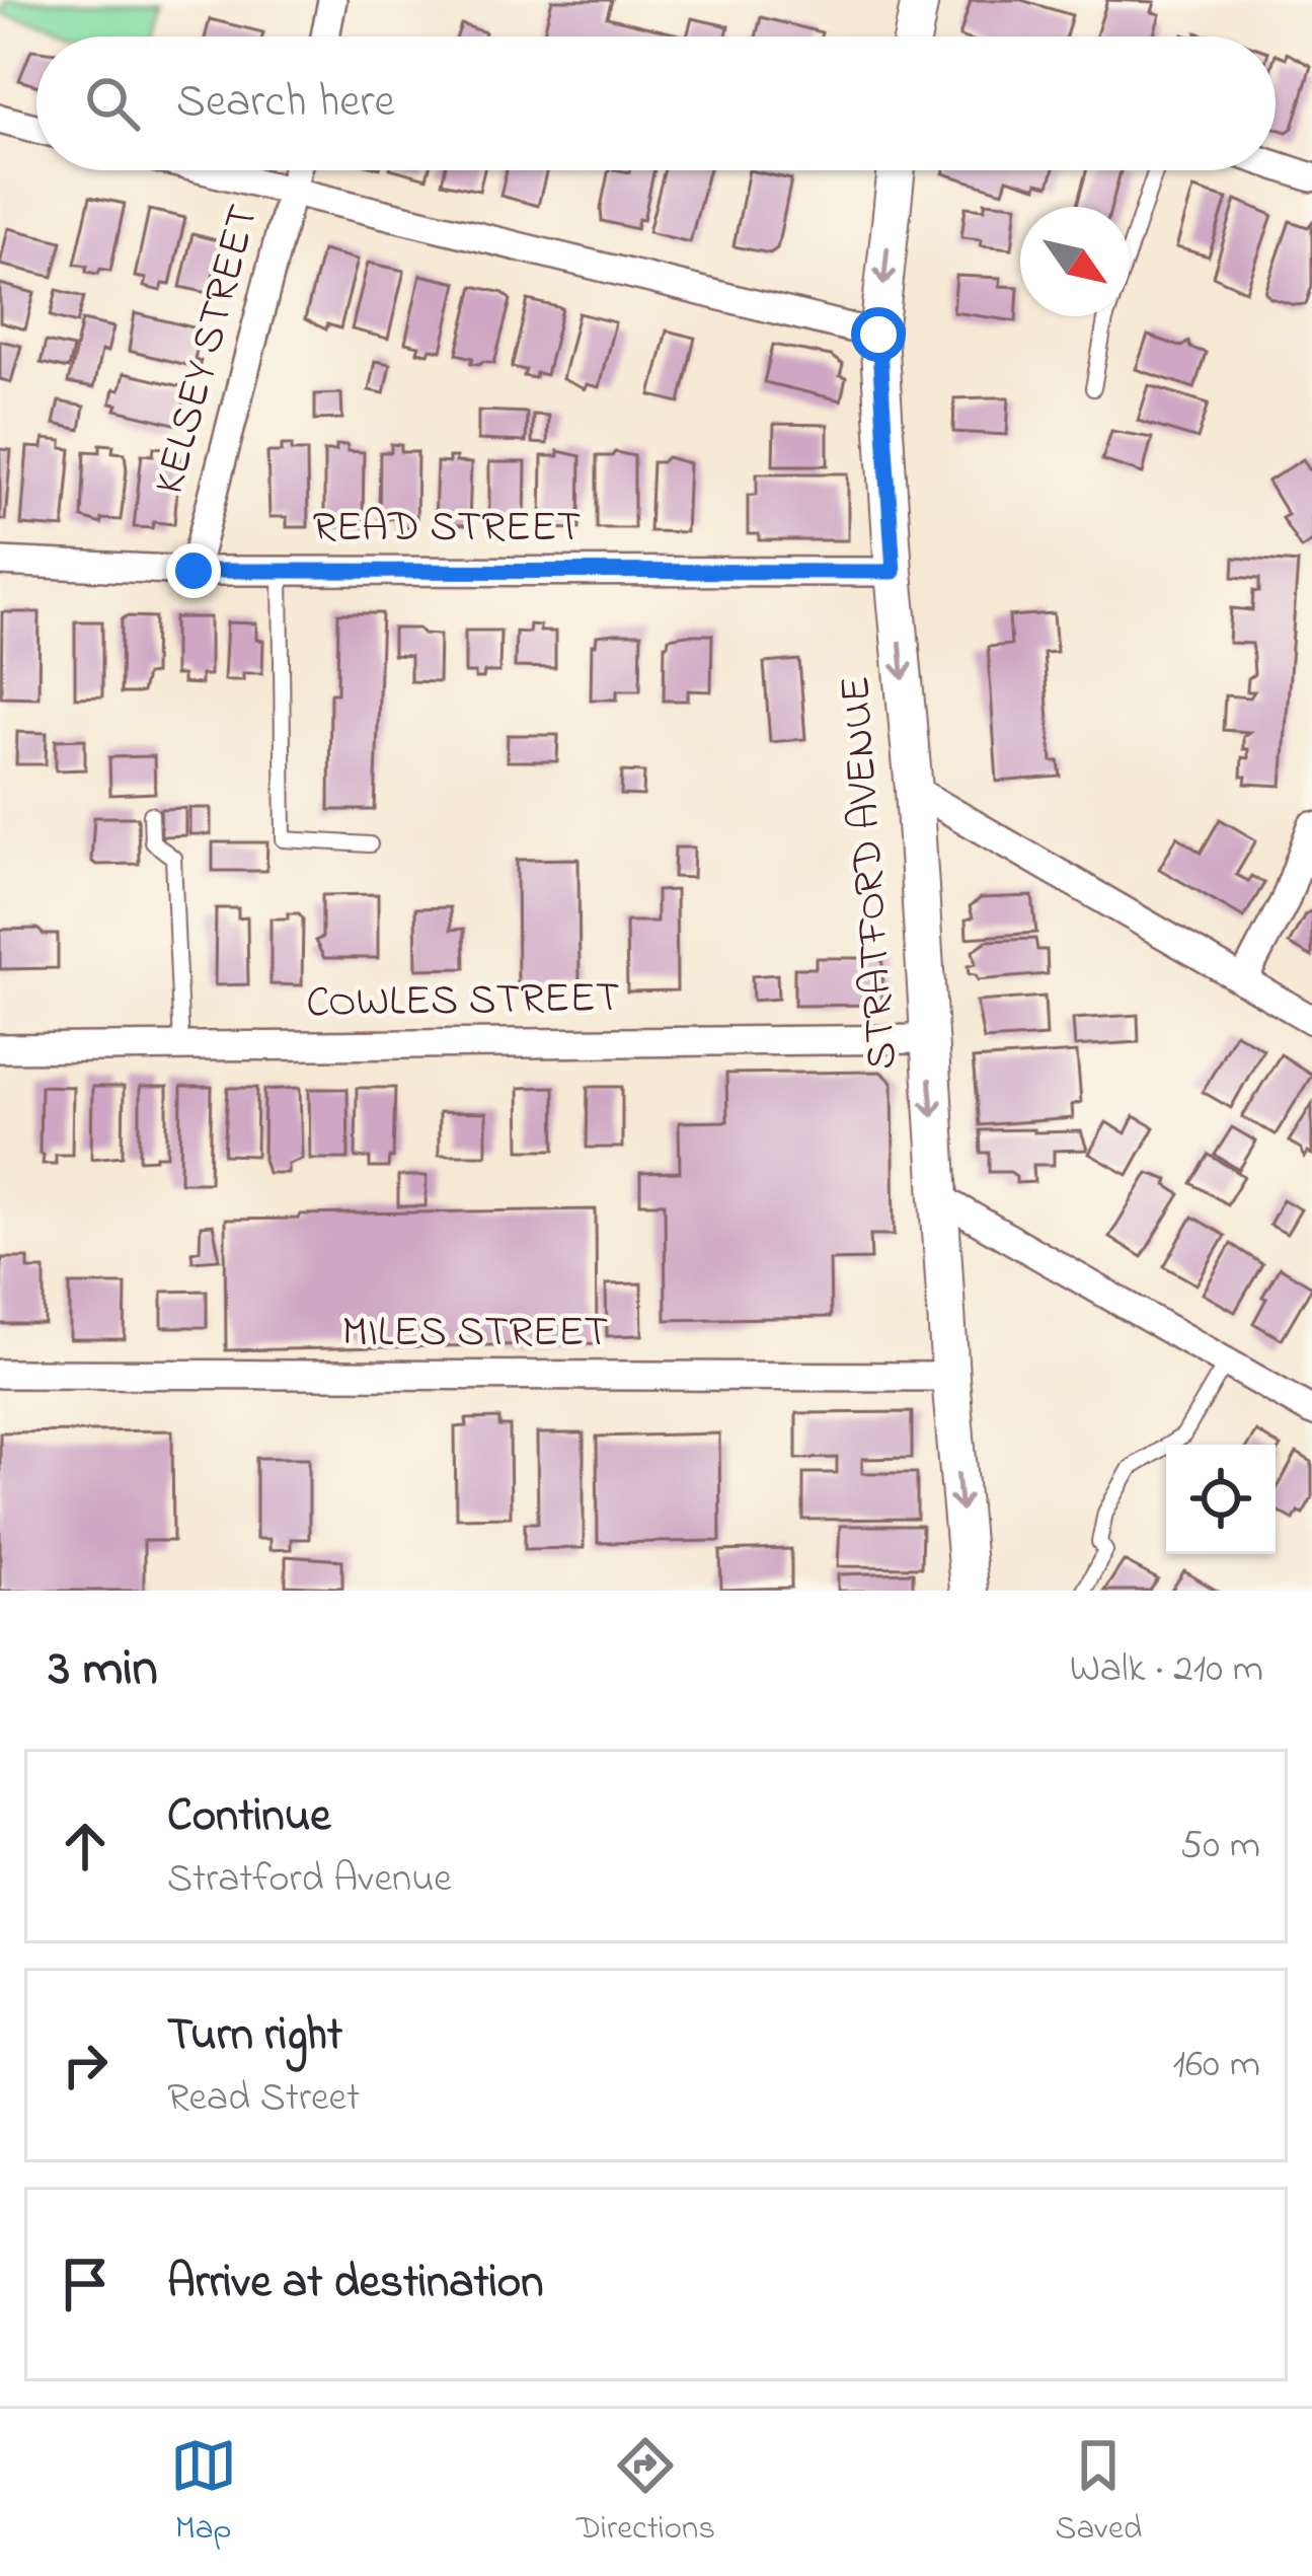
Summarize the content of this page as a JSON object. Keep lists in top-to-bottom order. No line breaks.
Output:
{"streets":{"main road":["STRATFORD AVENUE"],"street":["KELSEY STREET","READ STREET","COWLES STREET","MILES STREET"]},"crossings":[["KELSEY STREET","READ STREET"],["READ STREET","STRATFORD AVENUE"],["STRATFORD AVENUE","COWLES STREET"],["STRATFORD AVENUE","MILES STREET"]],"one_way":["STRATFORD AVENUE"],"north":"bottom right","page":{"search":"Search here","heading":["3 min","Walk · 210 m"],"list":[["Continue","Stratford Avenue","50 m"],["Turn right","Read Street","160 m"],"Arrive at destination"],"nav":["Map","Directions","Saved"]}}
